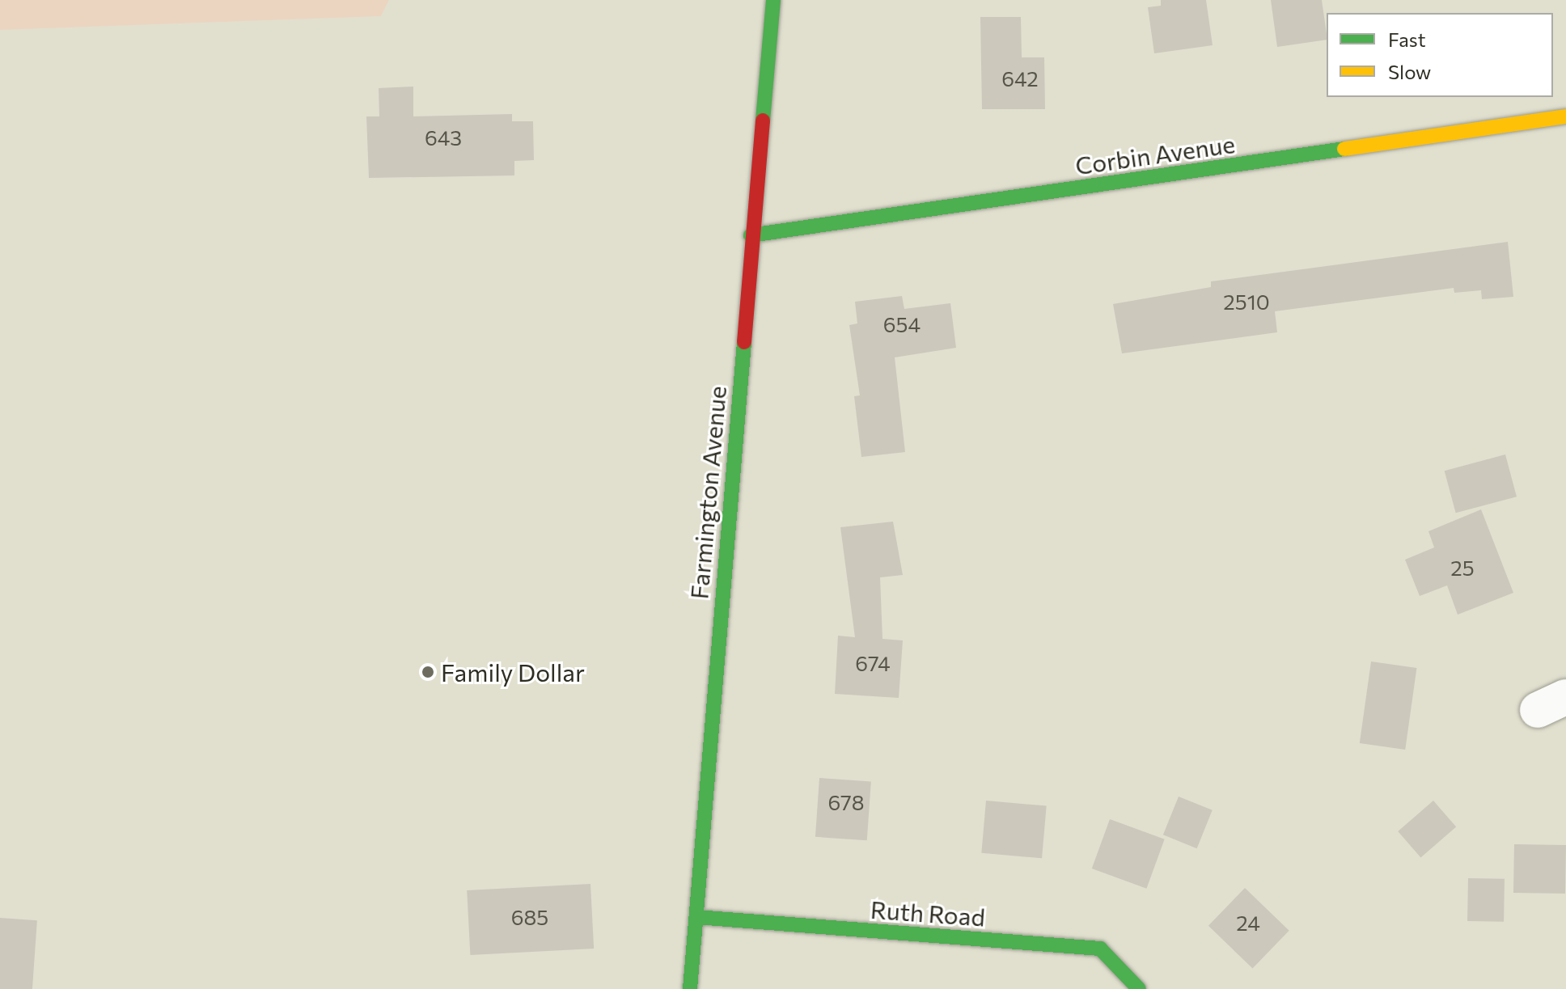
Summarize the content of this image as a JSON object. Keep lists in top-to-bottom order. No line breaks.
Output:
{"streets":{"main road":["Corbin Avenue","Farmington Avenue","Ruth Road"]},"crossings":[["Corbin Avenue","Farmington Avenue"],["Farmington Avenue","Ruth Road"]],"places":["Family Dollar"],"house_numbers":["642","643","2510","654","25","674","678","685","24"],"legend":["Fast","Slow"]}
